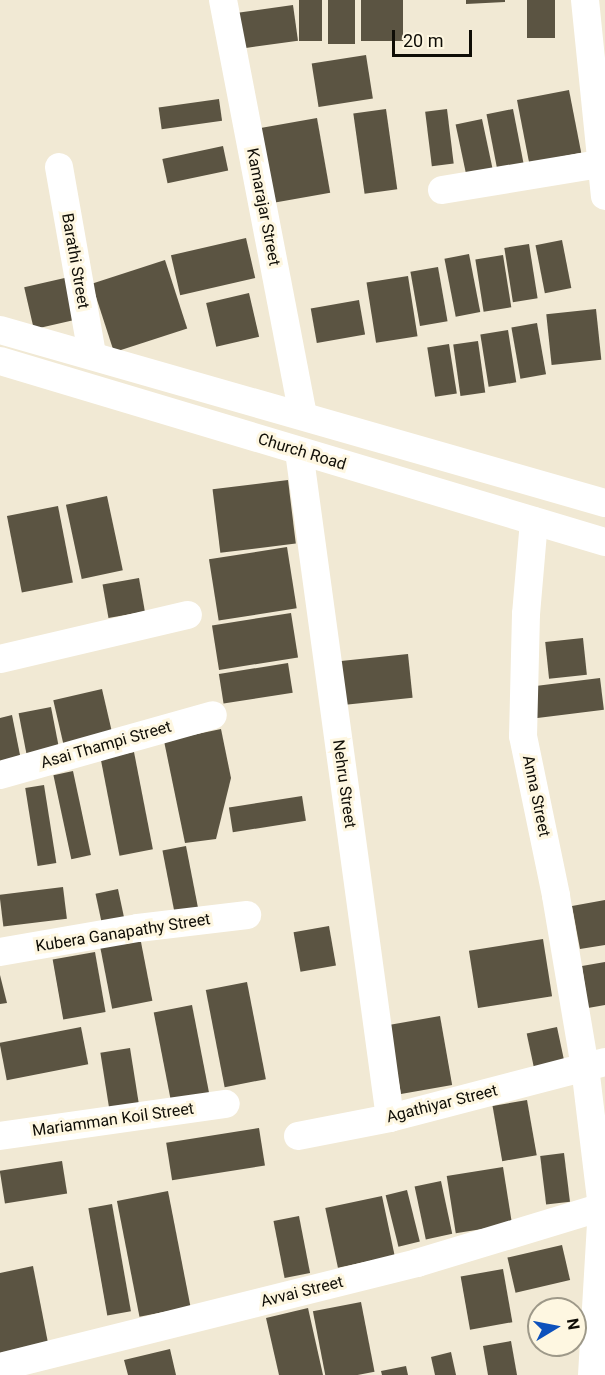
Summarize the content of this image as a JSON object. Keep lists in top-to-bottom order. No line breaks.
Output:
{"streets":{"street":["Kamarajar Street","Barathi Street","Church Road","Asai Thampi Street","Nehru Street","Anna Street","Kubera Ganapathy Street","Agathiyar Street","Mariamman Koil Street","Avvai Street"]},"crossings":[["Church Road","Nehru Street"],["Church Road","Anna Street"],["Nehru Street","Agathiyar Street"],["Anna Street","Agathiyar Street"],["Anna Street","Avvai Street"]],"scale_bar":"20 m","north":"right"}
